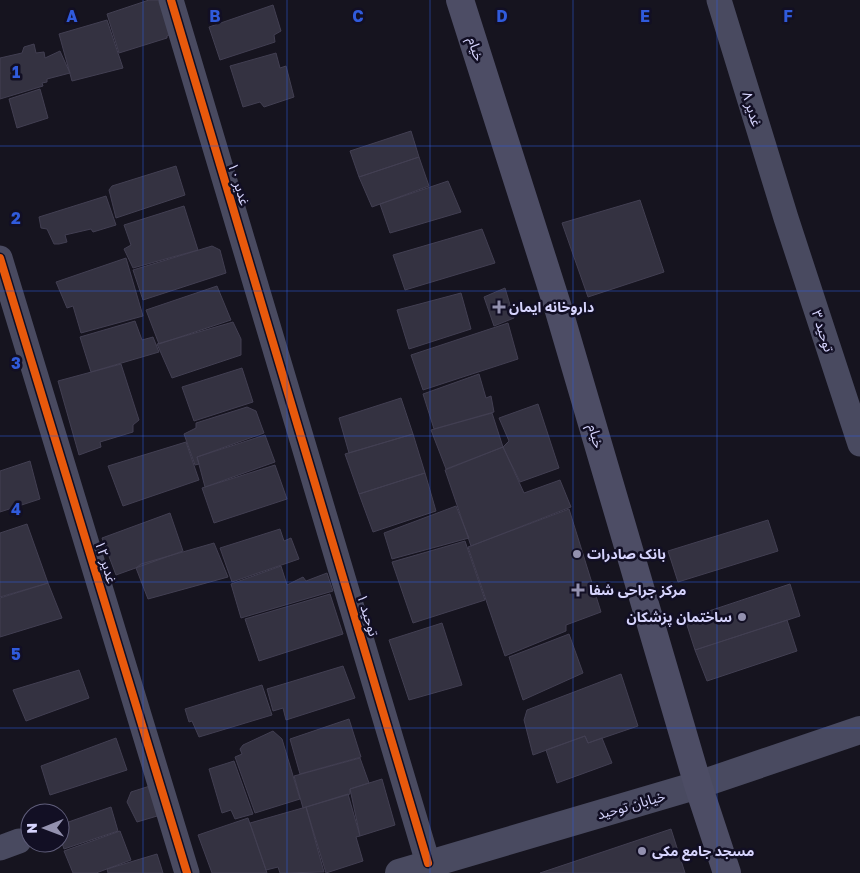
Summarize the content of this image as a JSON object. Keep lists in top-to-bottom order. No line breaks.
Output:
{"streets":{"main road":["خیام"],"street":["غدیر ۸","غدیر ۱۰","توحید ۳","غدیر ۱۲","توحید ۱","خیابان توحید"]},"crossings":[["خیام","خیابان توحید"],["غدیر ۸","توحید ۳"],["غدیر ۱۰","توحید ۱"],["توحید ۱","خیابان توحید"]],"places":{"health":["داروخانه ایمان","مرکز جراحی شفا"],"other":["بانک صادرات","ساختمان پزشکان","مسجد جامع مکی"]},"north":"left","grid":{"columns":["A","B","C","D","E","F"],"rows":["1","2","3","4","5"]}}
